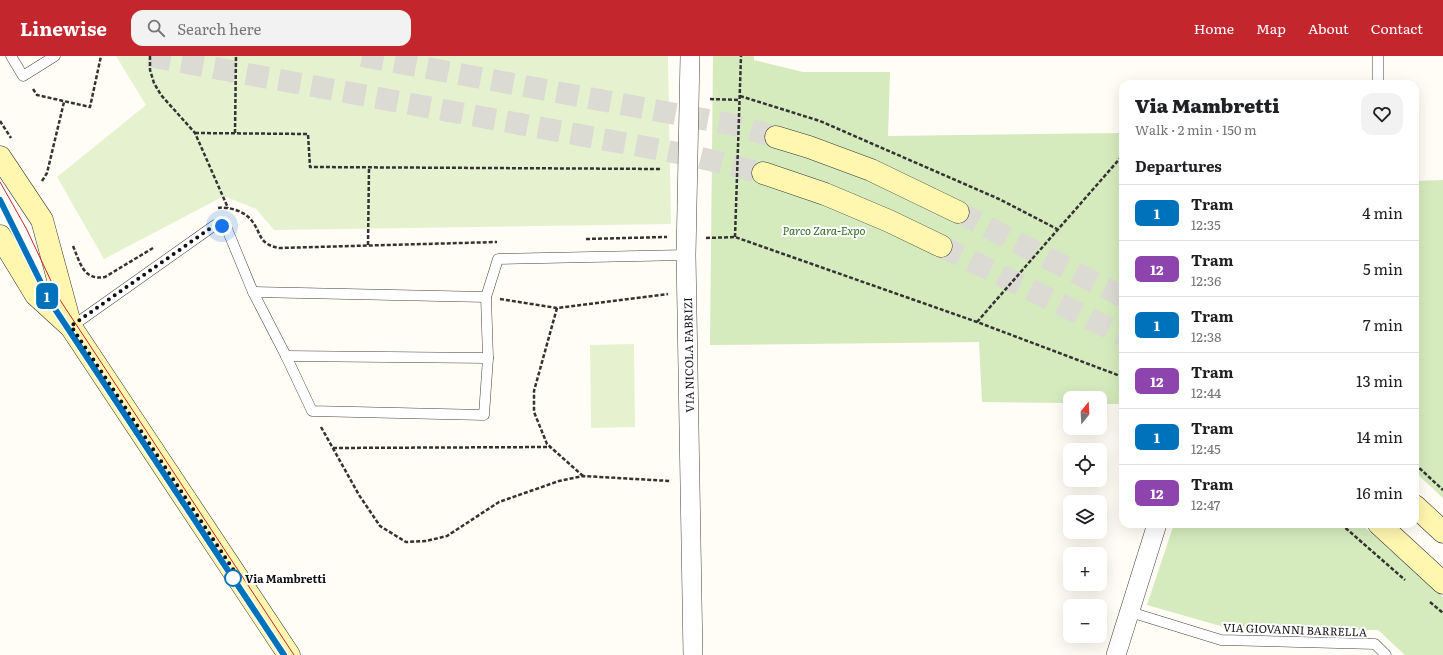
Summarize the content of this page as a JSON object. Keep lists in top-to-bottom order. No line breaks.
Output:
{"streets":{"street":["VIA NICOLA FABRIZI"],"lane":["VIA GIOVANNI BARRELLA"]},"parks":["Parco Zara-Expo"],"places":["Via Mambretti"],"lines":["tram line 1"],"north":"top","page":{"header":"Linewise","search":"Search here","nav":["Home","Map","About","Contact"],"on_map":"1","heading":[["Via Mambretti","Walk · 2 min · 150 m"],"Departures"],"list":[{"mark":"1","name":"Tram","note":"12:35","value":"4 min"},{"mark":"12","name":"Tram","note":"12:36","value":"5 min"},{"mark":"1","name":"Tram","note":"12:38","value":"7 min"},{"mark":"12","name":"Tram","note":"12:44","value":"13 min"},{"mark":"1","name":"Tram","note":"12:45","value":"14 min"},{"mark":"12","name":"Tram","note":"12:47","value":"16 min"}],"map_buttons":["+","−"]}}
